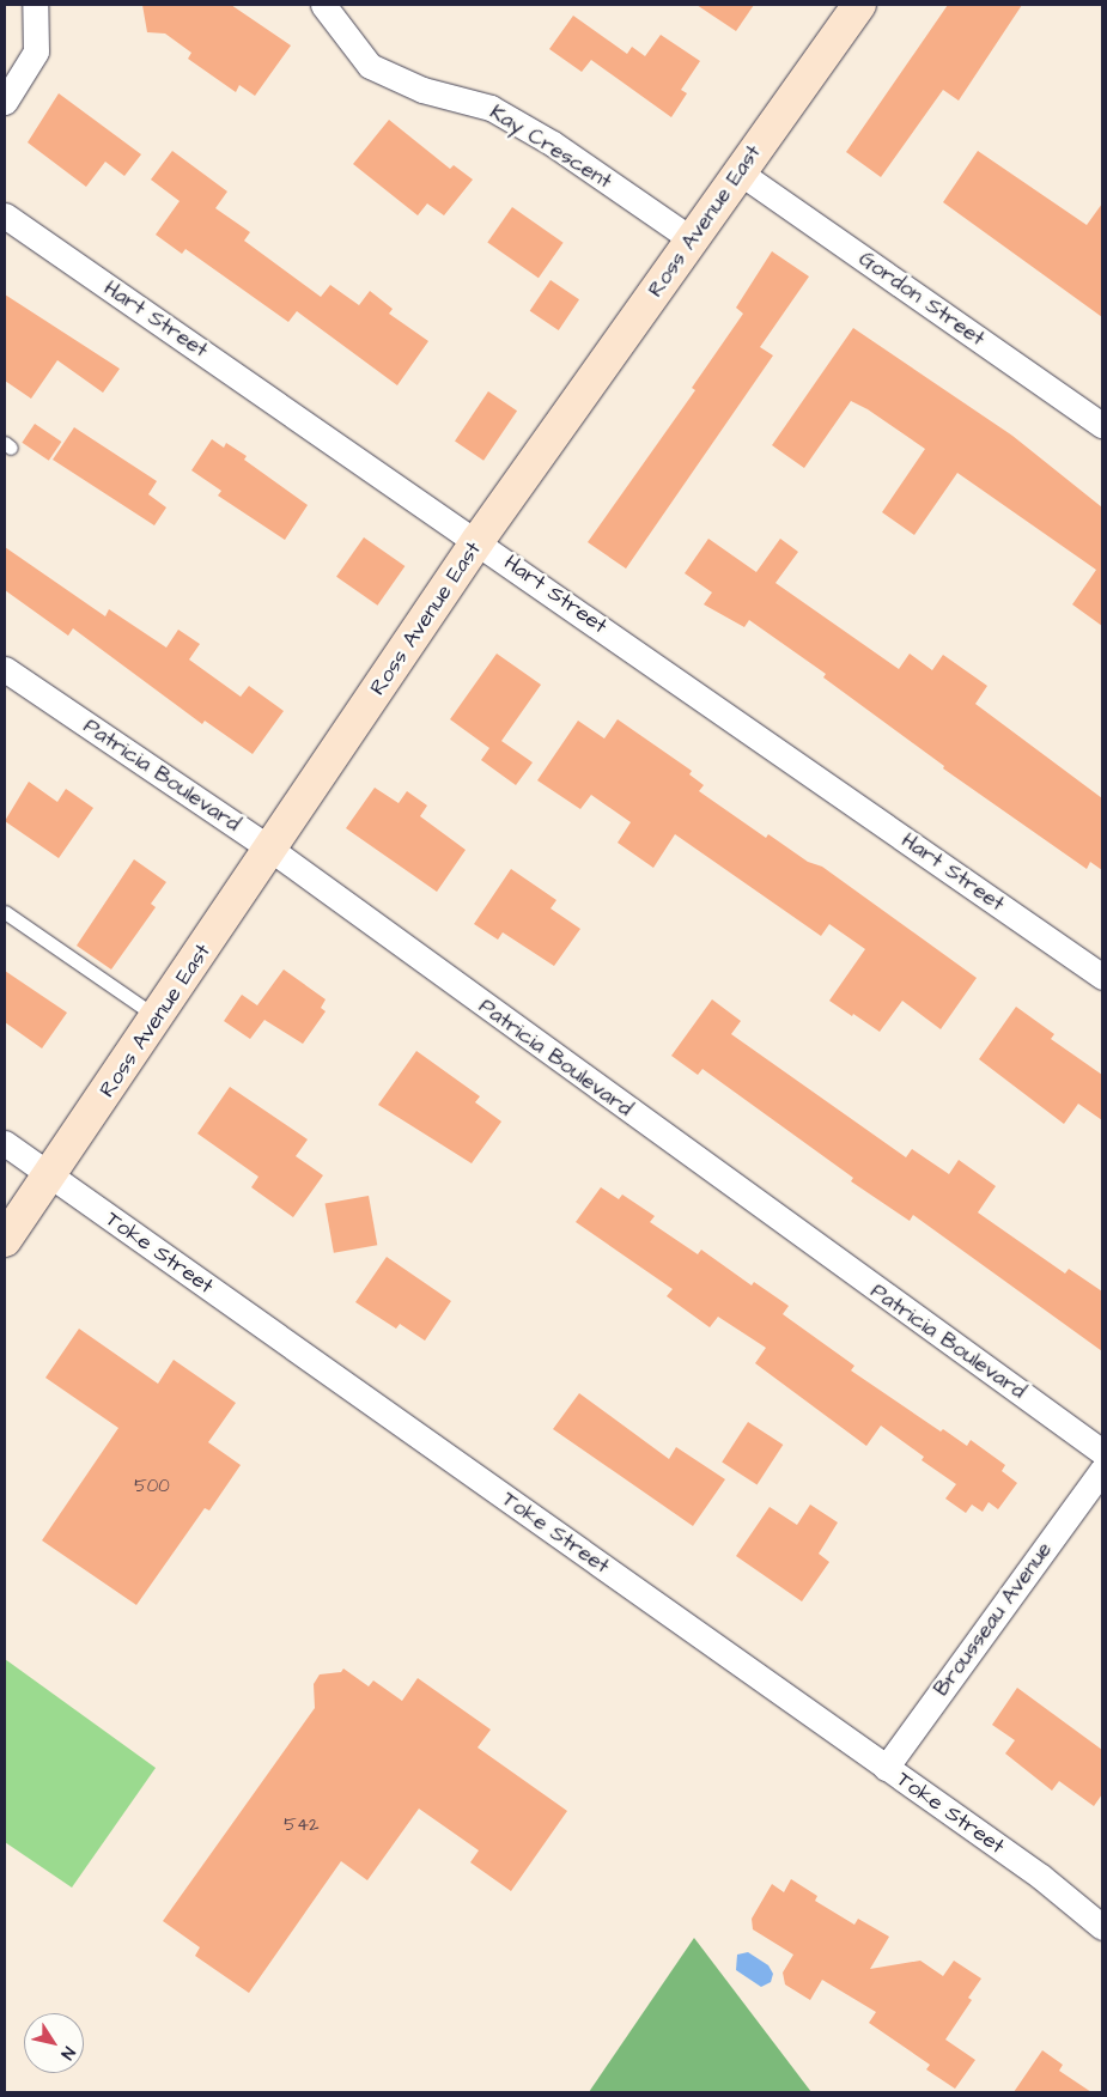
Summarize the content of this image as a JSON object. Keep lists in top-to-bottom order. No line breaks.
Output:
{"streets":{"main road":["Ross Avenue East"],"street":["Kay Crescent","Gordon Street","Hart Street","Patricia Boulevard","Toke Street","Brousseau Avenue"]},"crossings":[["Kay Crescent","Ross Avenue East"],["Ross Avenue East","Gordon Street"],["Ross Avenue East","Hart Street"],["Ross Avenue East","Patricia Boulevard"],["Ross Avenue East","Toke Street"],["Toke Street","Brousseau Avenue"]],"house_numbers":["500","542"],"north":"bottom right"}
